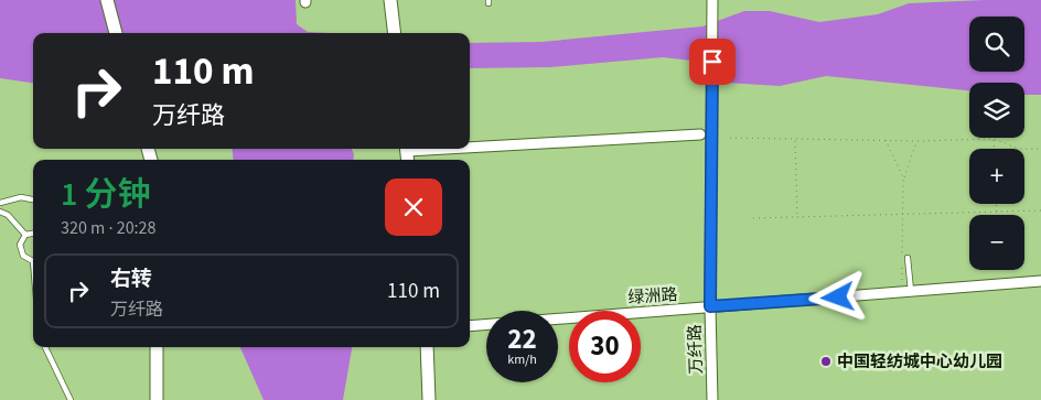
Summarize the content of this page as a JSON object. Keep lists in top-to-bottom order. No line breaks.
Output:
{"streets":{"street":["绿洲路","万纤路"]},"crossings":[["绿洲路","万纤路"]],"places":["中国轻纺城中心幼儿园"],"page":{"map_buttons":["+","−"],"turn":["110 m","万纤路"],"heading":["1 分钟","320 m · 20:28"],"list":[{"name":"右转","note":"万纤路","value":"110 m"}],"speed":"22 km/h","limit":"30"}}
